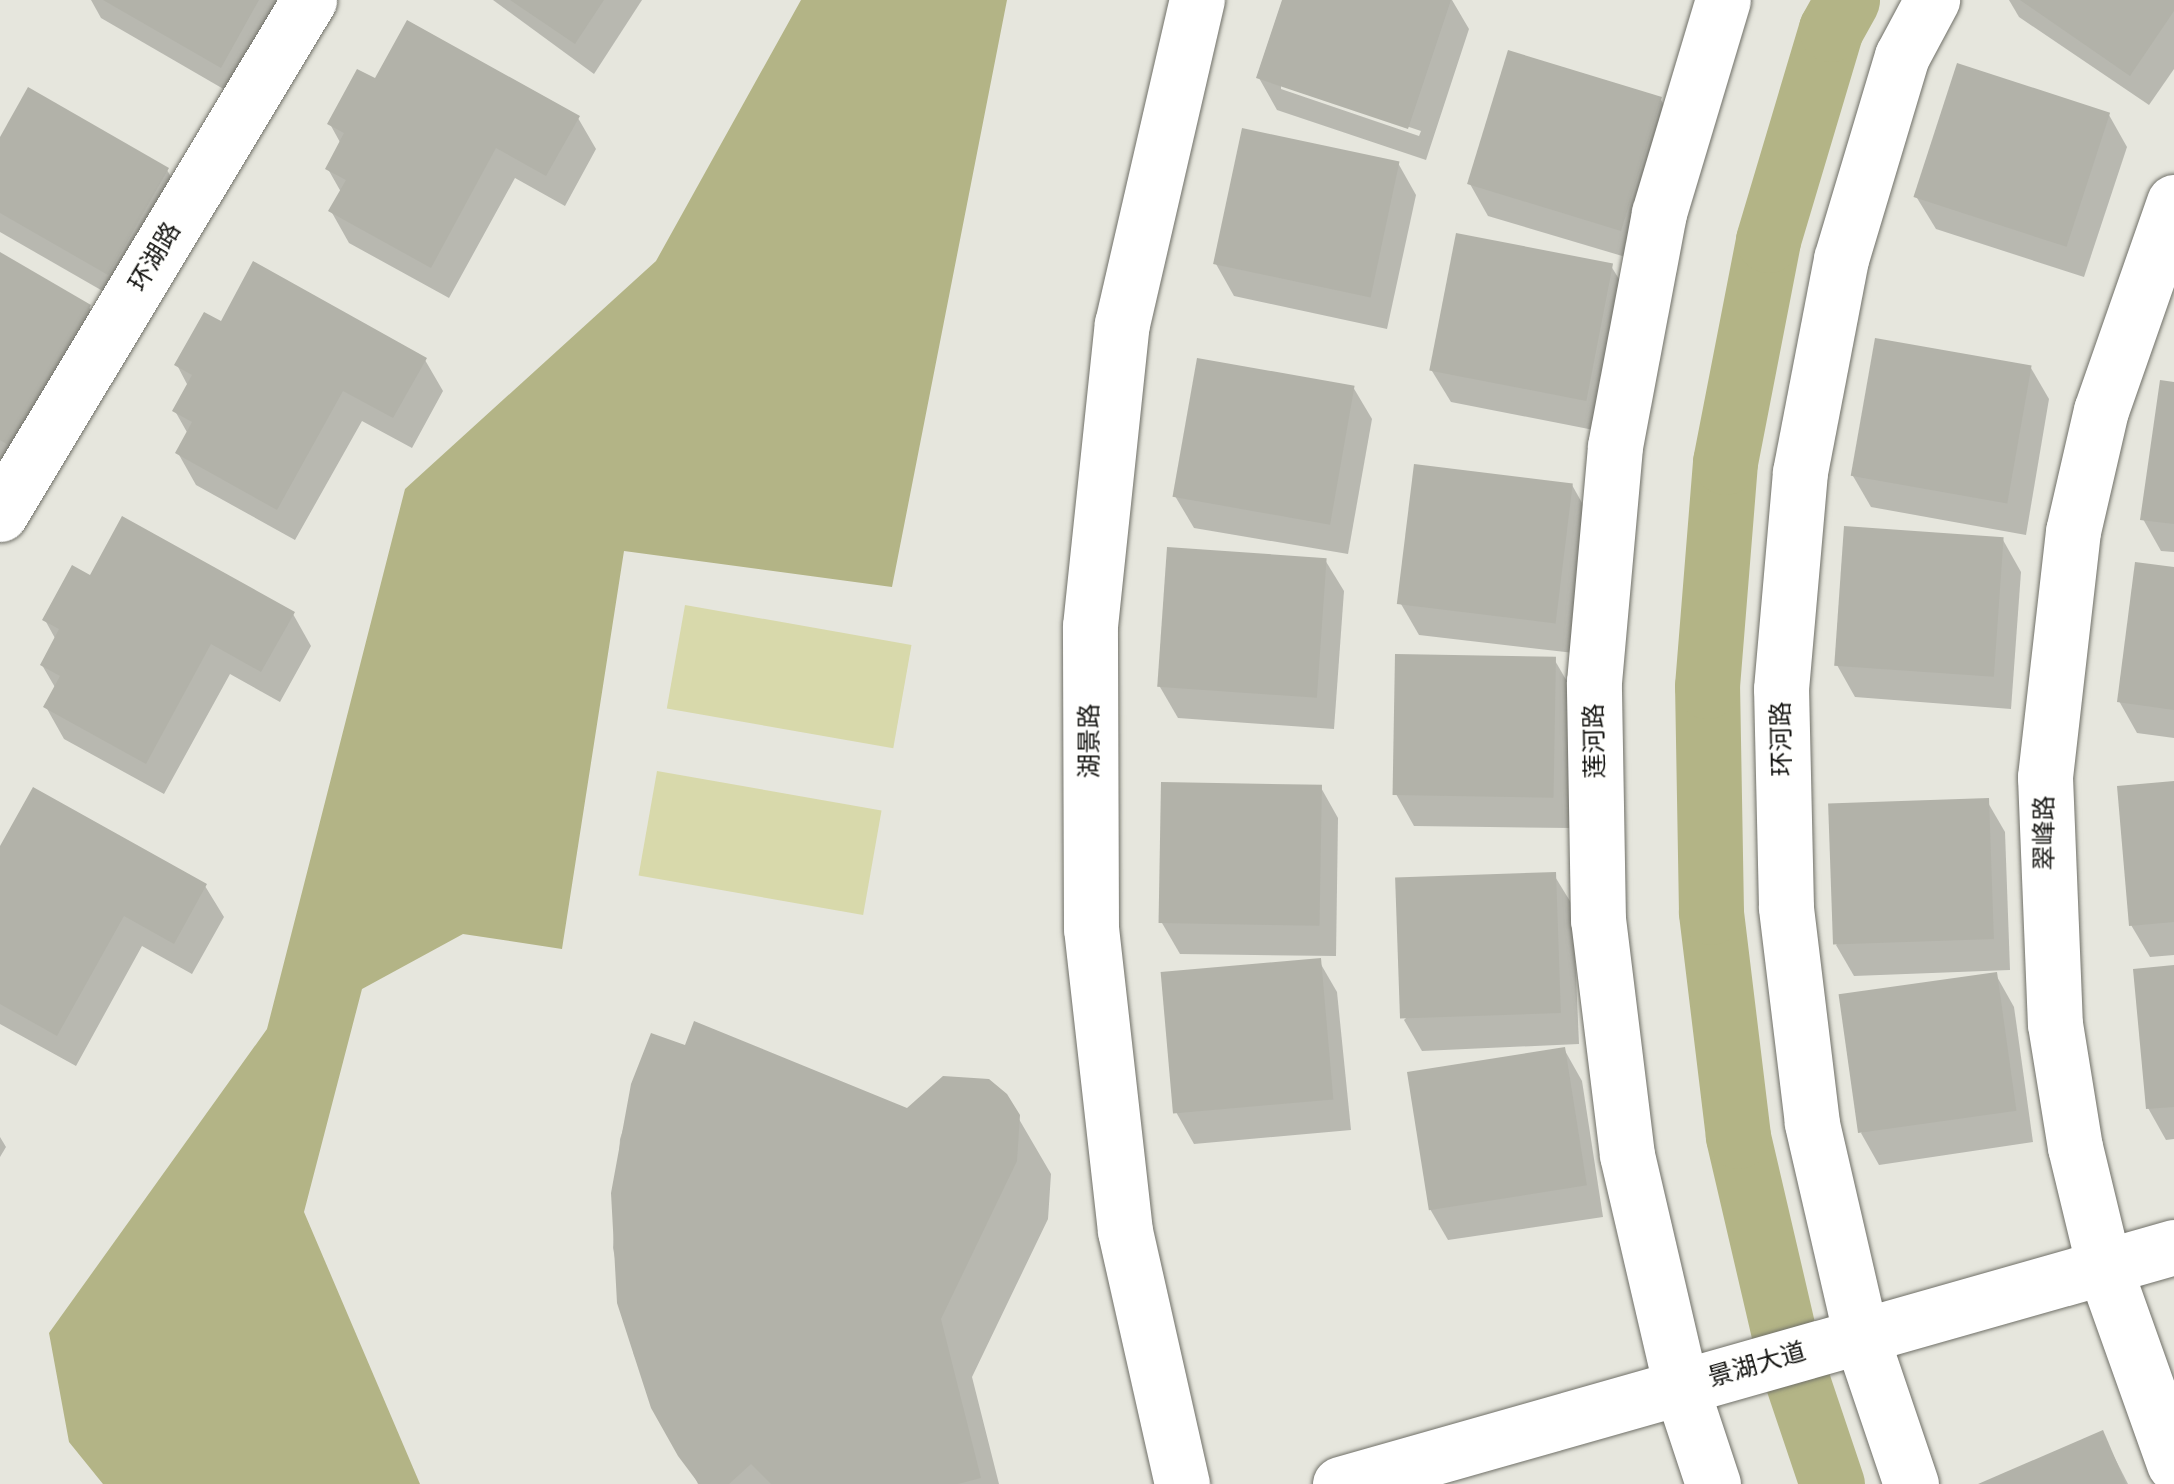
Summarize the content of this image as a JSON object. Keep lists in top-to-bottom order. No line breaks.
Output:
{"streets":{"street":["环湖路","环河路","湖景路","莲河路","翠峰路","景湖大道"]},"crossings":[["环河路","景湖大道"],["莲河路","景湖大道"],["翠峰路","景湖大道"]]}
